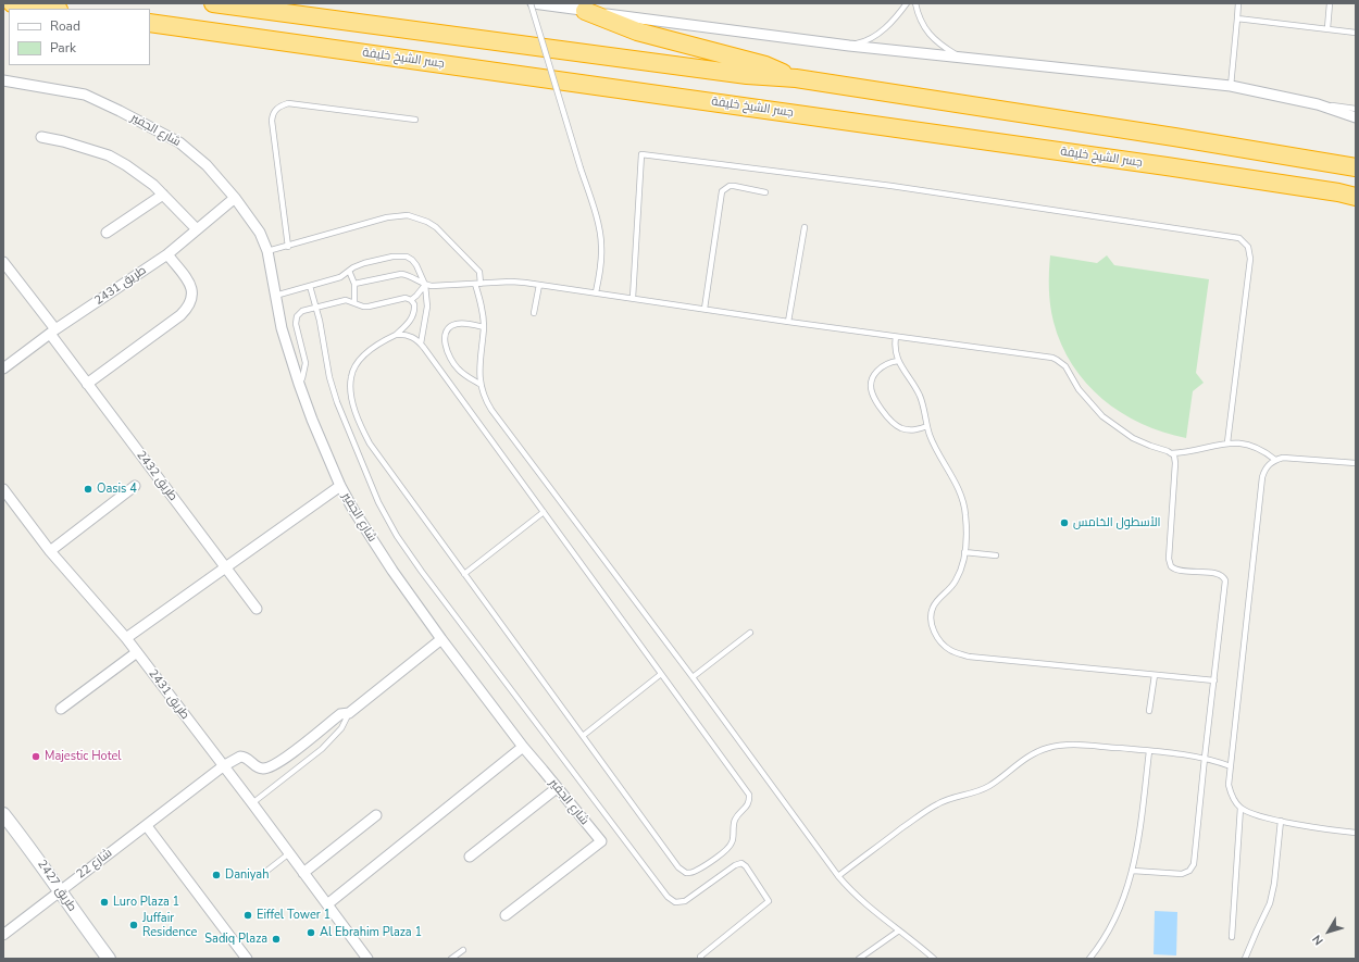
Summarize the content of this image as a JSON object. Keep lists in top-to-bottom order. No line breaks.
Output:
{"streets":{"highway":["جسر الشيخ خليفة"],"street":["شارع الجفير","طريق 2431","طريق 2432","شارع 22","طريق 2427"]},"crossings":[["شارع الجفير","طريق 2431"],["طريق 2431","طريق 2432"],["طريق 2431","شارع 22"],["شارع 22","طريق 2427"]],"places":["Oasis 4","الأسطول الخامس","Majestic Hotel","Daniyah","Luro Plaza 1","Eiffel Tower 1","Juffair Residence","Al Ebrahim Plaza 1","Sadiq Plaza"],"legend":["Road","Park"],"north":"bottom left"}
